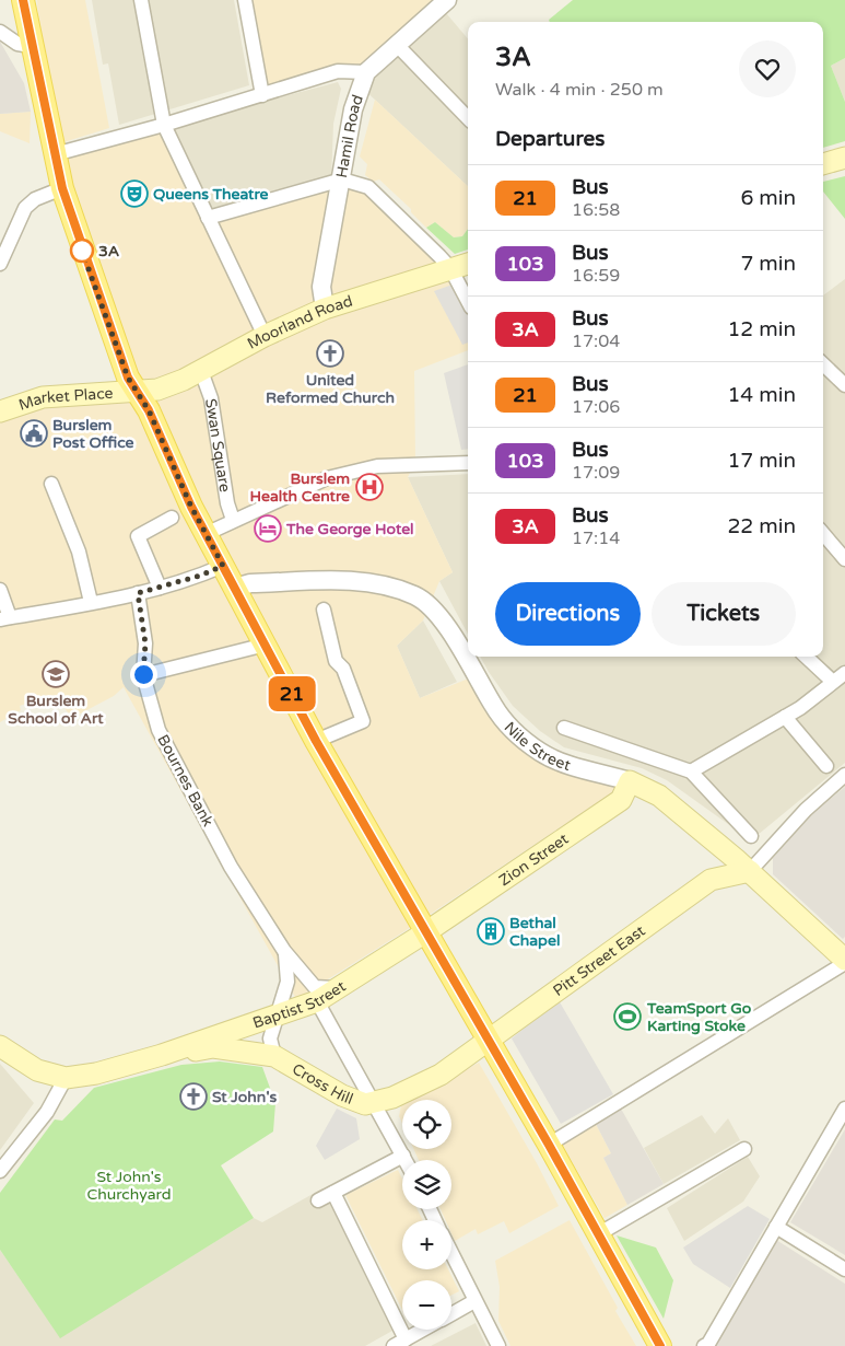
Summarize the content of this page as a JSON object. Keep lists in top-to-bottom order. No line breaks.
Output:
{"streets":{"main road":["Moorland Road","Market Place","Nile Street","Zion Street","Pitt Street East","Baptist Street","Cross Hill"],"street":["Hamil Road","Swan Square","Bournes Bank"]},"crossings":[["Hamil Road","Moorland Road"],["Moorland Road","Market Place"],["Moorland Road","Swan Square"],["Nile Street","Zion Street"],["Nile Street","Pitt Street East"],["Bournes Bank","Baptist Street"],["Bournes Bank","Cross Hill"],["Zion Street","Baptist Street"],["Pitt Street East","Cross Hill"],["Baptist Street","Cross Hill"]],"parks":["St John's Churchyard"],"places":{"theatre":["Queens Theatre"],"other":["3A"],"church":["United Reformed Church","St John's"],"public building":["Burslem Post Office"],"hospital":["Burslem Health Centre"],"hotel":["The George Hotel"],"school or university":["Burslem School of Art"],"building":["Bethal Chapel"],"sports":["TeamSport Go Karting Stoke"]},"lines":["bus line 21"],"page":{"on_map":"21","heading":[["3A","Walk · 4 min · 250 m"],"Departures"],"list":[{"mark":"21","name":"Bus","note":"16:58","value":"6 min"},{"mark":"103","name":"Bus","note":"16:59","value":"7 min"},{"mark":"3A","name":"Bus","note":"17:04","value":"12 min"},{"mark":"21","name":"Bus","note":"17:06","value":"14 min"},{"mark":"103","name":"Bus","note":"17:09","value":"17 min"},{"mark":"3A","name":"Bus","note":"17:14","value":"22 min"}],"buttons":["Directions","Tickets"],"map_buttons":["+","−"]}}
